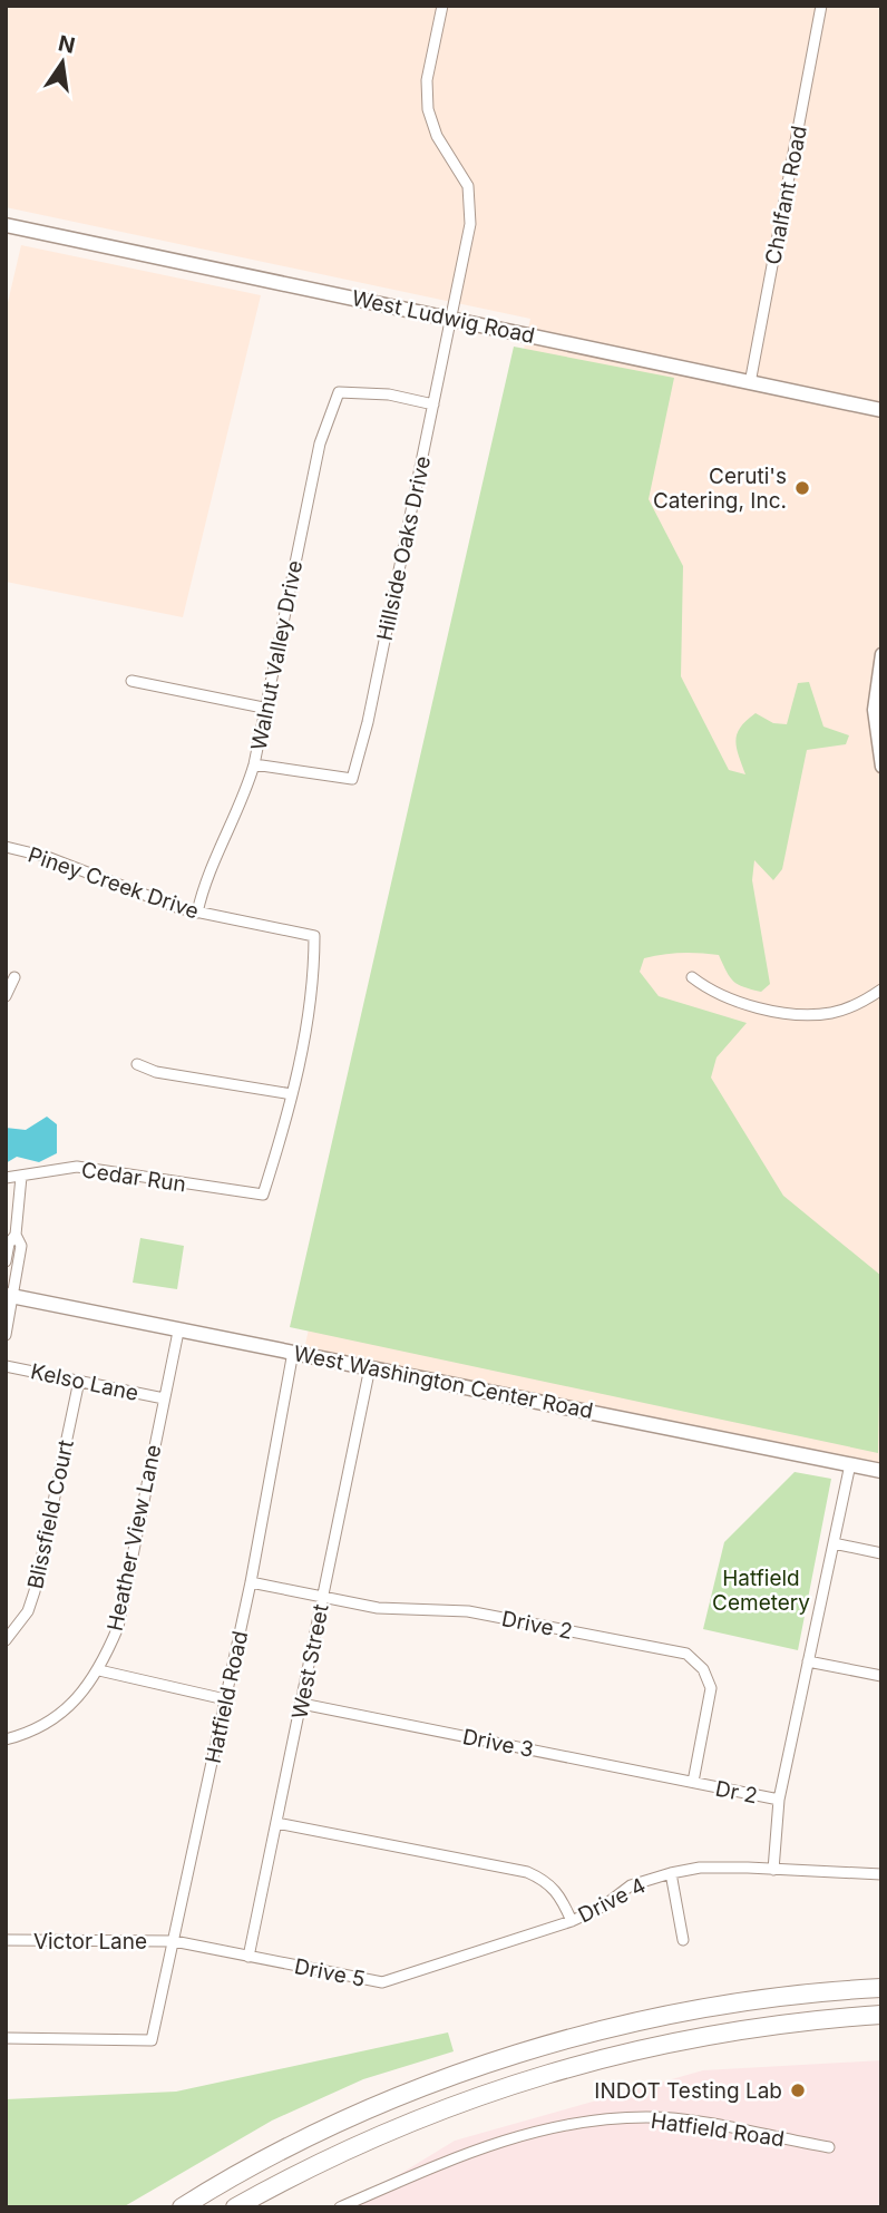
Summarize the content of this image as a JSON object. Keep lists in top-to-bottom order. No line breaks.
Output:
{"streets":{"main road":["West Ludwig Road","West Washington Center Road"],"street":["Chalfant Road","Hillside Oaks Drive","Walnut Valley Drive","Piney Creek Drive","Cedar Run","Kelso Lane","Blissfield Court","Heather View Lane","Drive 2","West Street","Hatfield Road","Drive 3","Dr 2","Drive 4","Victor Lane","Drive 5"]},"crossings":[["Chalfant Road","West Ludwig Road"],["West Ludwig Road","Hillside Oaks Drive"],["Hillside Oaks Drive","Walnut Valley Drive"],["Walnut Valley Drive","Piney Creek Drive"],["Piney Creek Drive","Cedar Run"],["Kelso Lane","Blissfield Court"],["Kelso Lane","Heather View Lane"],["West Washington Center Road","Heather View Lane"],["West Washington Center Road","West Street"],["West Washington Center Road","Hatfield Road"],["Drive 2","West Street"],["Drive 2","Hatfield Road"],["Drive 2","Drive 3"],["Drive 2","Dr 2"],["West Street","Drive 3"],["West Street","Drive 4"],["West Street","Drive 5"],["Hatfield Road","Victor Lane"],["Hatfield Road","Drive 5"],["Drive 3","Dr 2"],["Drive 4","Drive 5"],["Victor Lane","Drive 5"]],"parks":["Hatfield Cemetery"],"places":["Ceruti's Catering, Inc.","INDOT Testing Lab"],"north":"top"}
